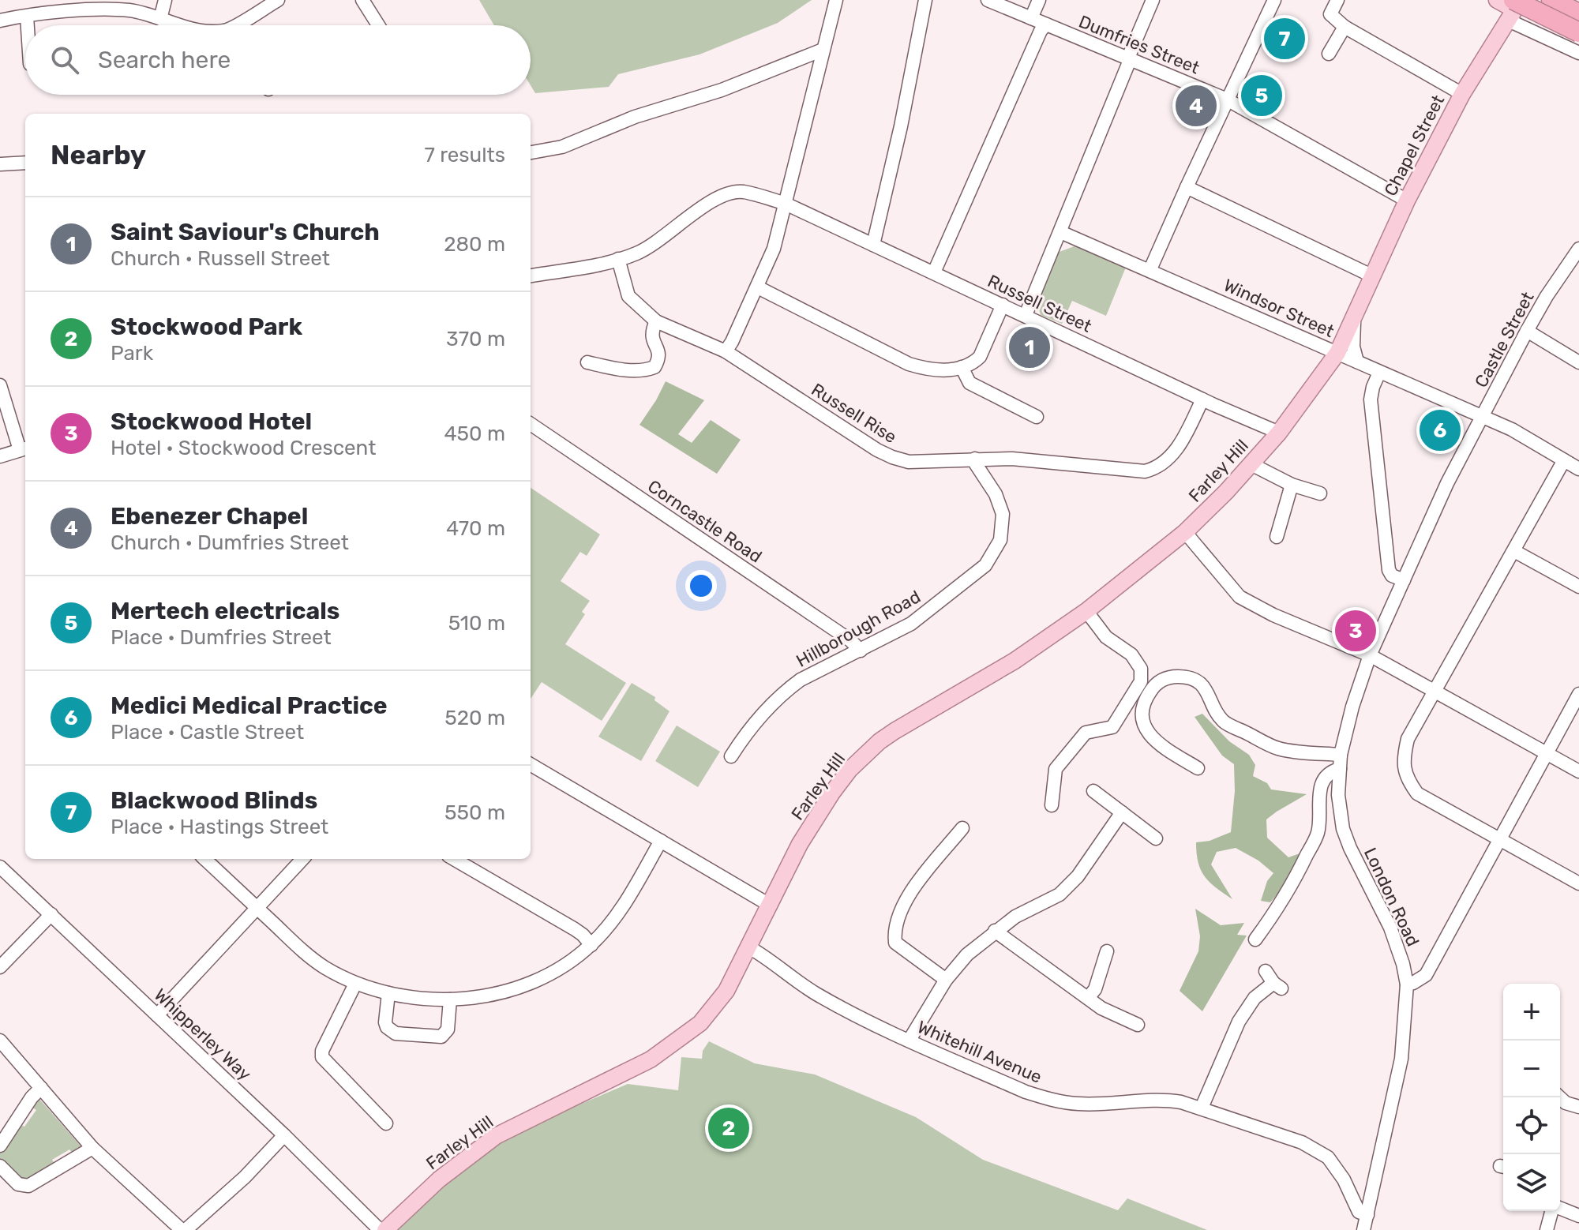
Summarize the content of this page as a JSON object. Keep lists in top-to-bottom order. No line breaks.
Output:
{"streets":{"main road":["Chapel Street","Farley Hill"],"street":["Dumfries Street","Russell Street","Windsor Street","Castle Street","Russell Rise","Corncastle Road","Hillborough Road","London Road","Whipperley Way","Whitehill Avenue"]},"crossings":[["Dumfries Street","Chapel Street"],["Chapel Street","Windsor Street"],["Chapel Street","Farley Hill"],["Russell Street","Russell Rise"],["Russell Street","Farley Hill"],["Windsor Street","Castle Street"],["Windsor Street","Farley Hill"],["Castle Street","London Road"],["Russell Rise","Hillborough Road"],["Farley Hill","Whitehill Avenue"],["Corncastle Road","Hillborough Road"],["London Road","Whitehill Avenue"]],"page":{"pins":["7","5","4","1","6","3","2"],"search":"Search here","heading":["Nearby","7 results"],"list":[{"mark":"1","name":"Saint Saviour's Church","note":"Church · Russell Street","value":"280 m"},{"mark":"2","name":"Stockwood Park","note":"Park","value":"370 m"},{"mark":"3","name":"Stockwood Hotel","note":"Hotel · Stockwood Crescent","value":"450 m"},{"mark":"4","name":"Ebenezer Chapel","note":"Church · Dumfries Street","value":"470 m"},{"mark":"5","name":"Mertech electricals","note":"Place · Dumfries Street","value":"510 m"},{"mark":"6","name":"Medici Medical Practice","note":"Place · Castle Street","value":"520 m"},{"mark":"7","name":"Blackwood Blinds","note":"Place · Hastings Street","value":"550 m"}],"map_buttons":["+","−"]}}
